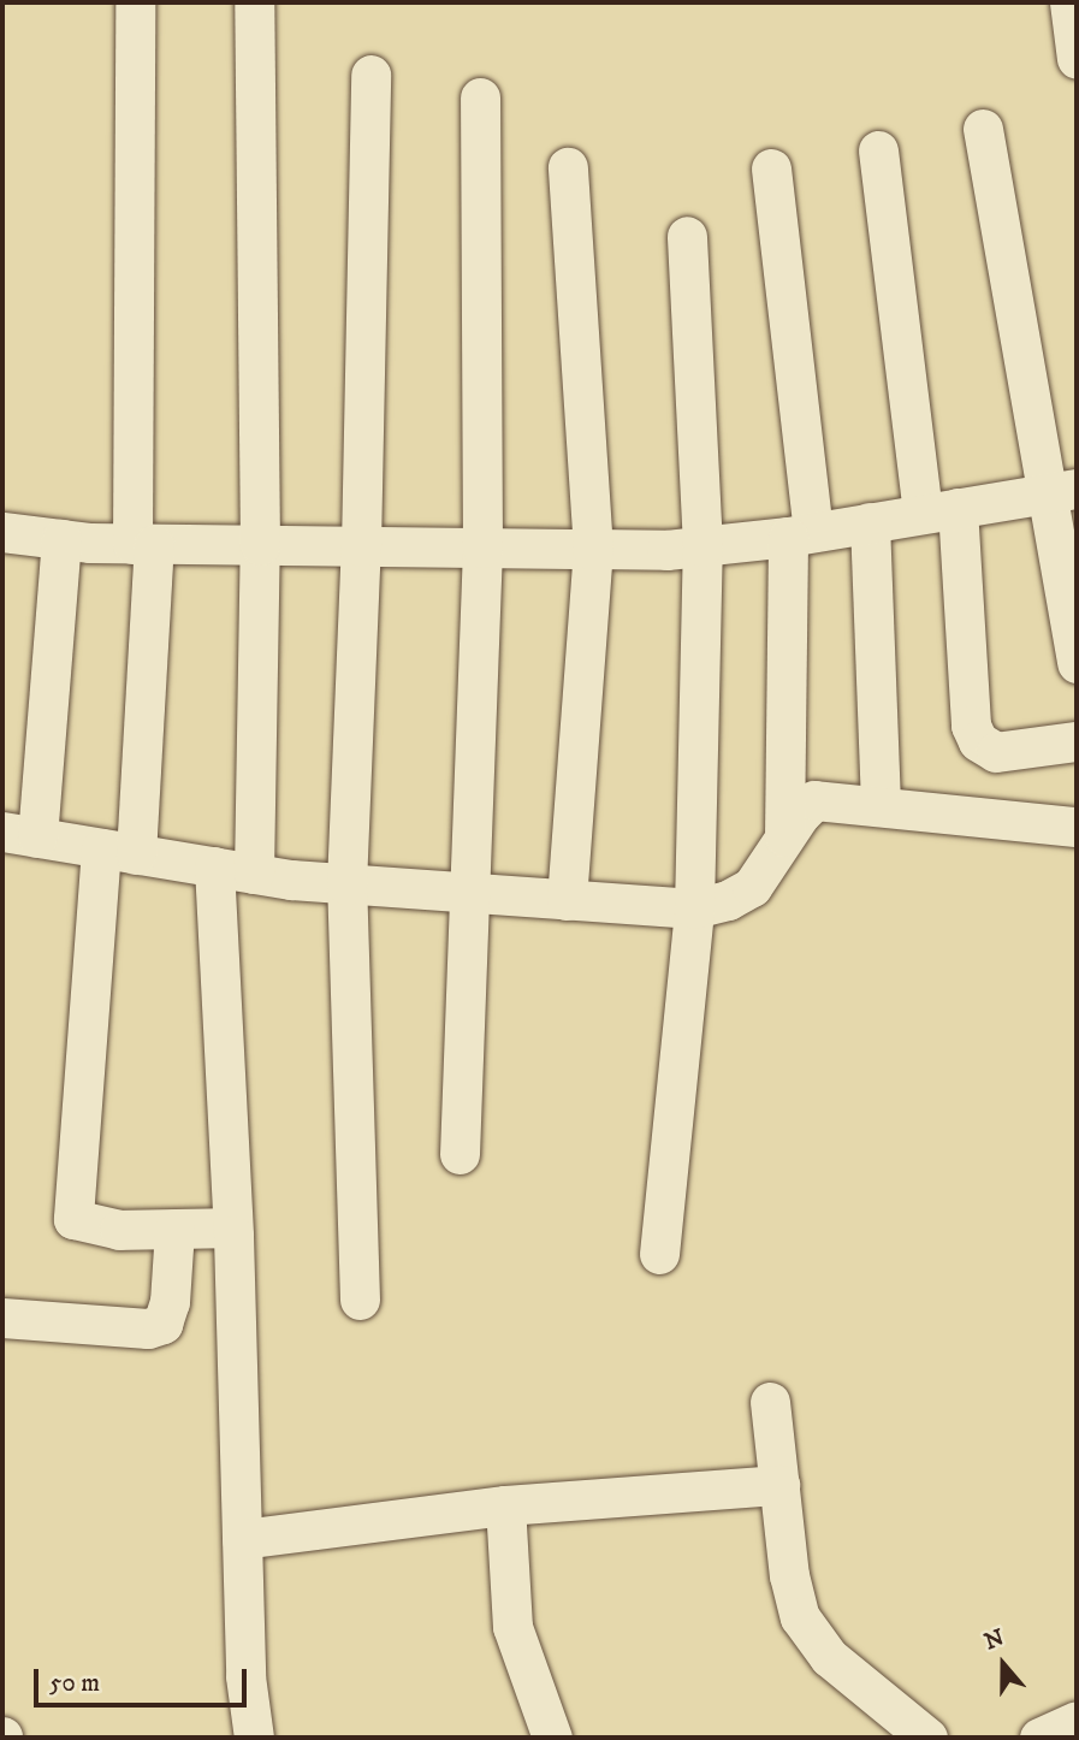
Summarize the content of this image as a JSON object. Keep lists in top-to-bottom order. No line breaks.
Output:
{"scale_bar":"50 m","north":"top"}
